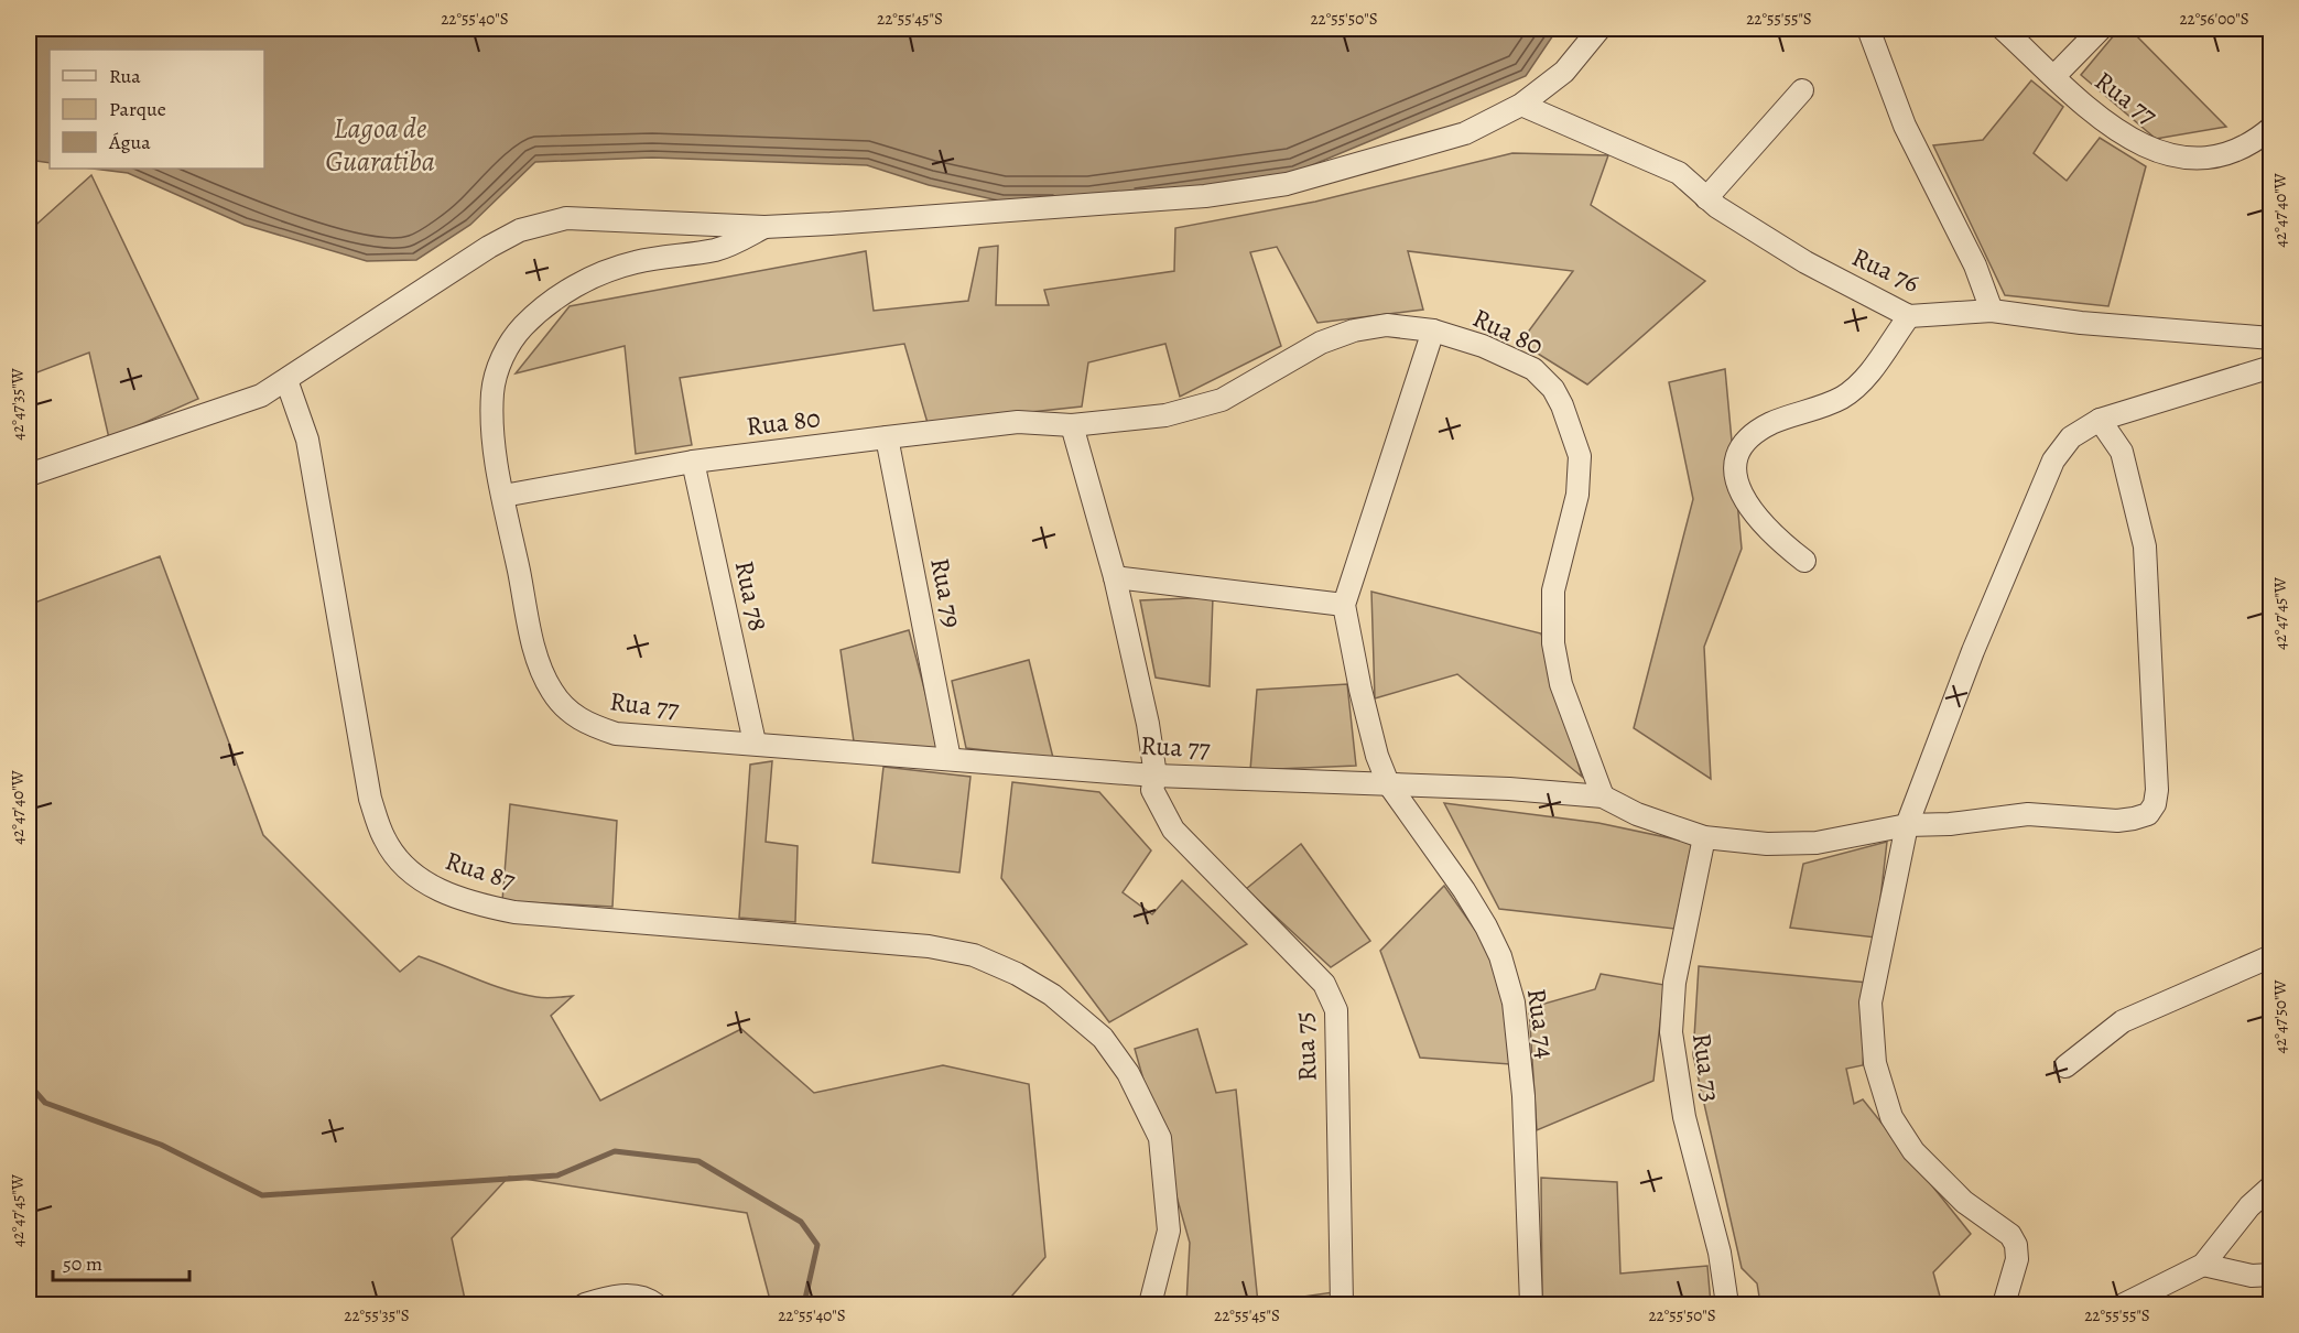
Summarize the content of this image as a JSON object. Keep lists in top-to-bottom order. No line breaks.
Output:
{"streets":{"street":["Rua 77","Rua 76","Rua 80","Rua 79","Rua 78","Rua 87","Rua 74","Rua 75","Rua 73"]},"crossings":[["Rua 77","Rua 80"],["Rua 77","Rua 79"],["Rua 77","Rua 78"],["Rua 77","Rua 74"],["Rua 77","Rua 75"],["Rua 80","Rua 79"],["Rua 80","Rua 78"]],"water":["Lagoa de Guaratiba"],"legend":["Rua","Parque","Água"],"scale_bar":"50 m","coordinates":["22°55'40\"S","22°55'45\"S","22°55'50\"S","22°55'55\"S","22°56'00\"S","42°47'40\"W","42°47'35\"W","42°47'45\"W","42°47'50\"W","22°55'35\"S"]}
